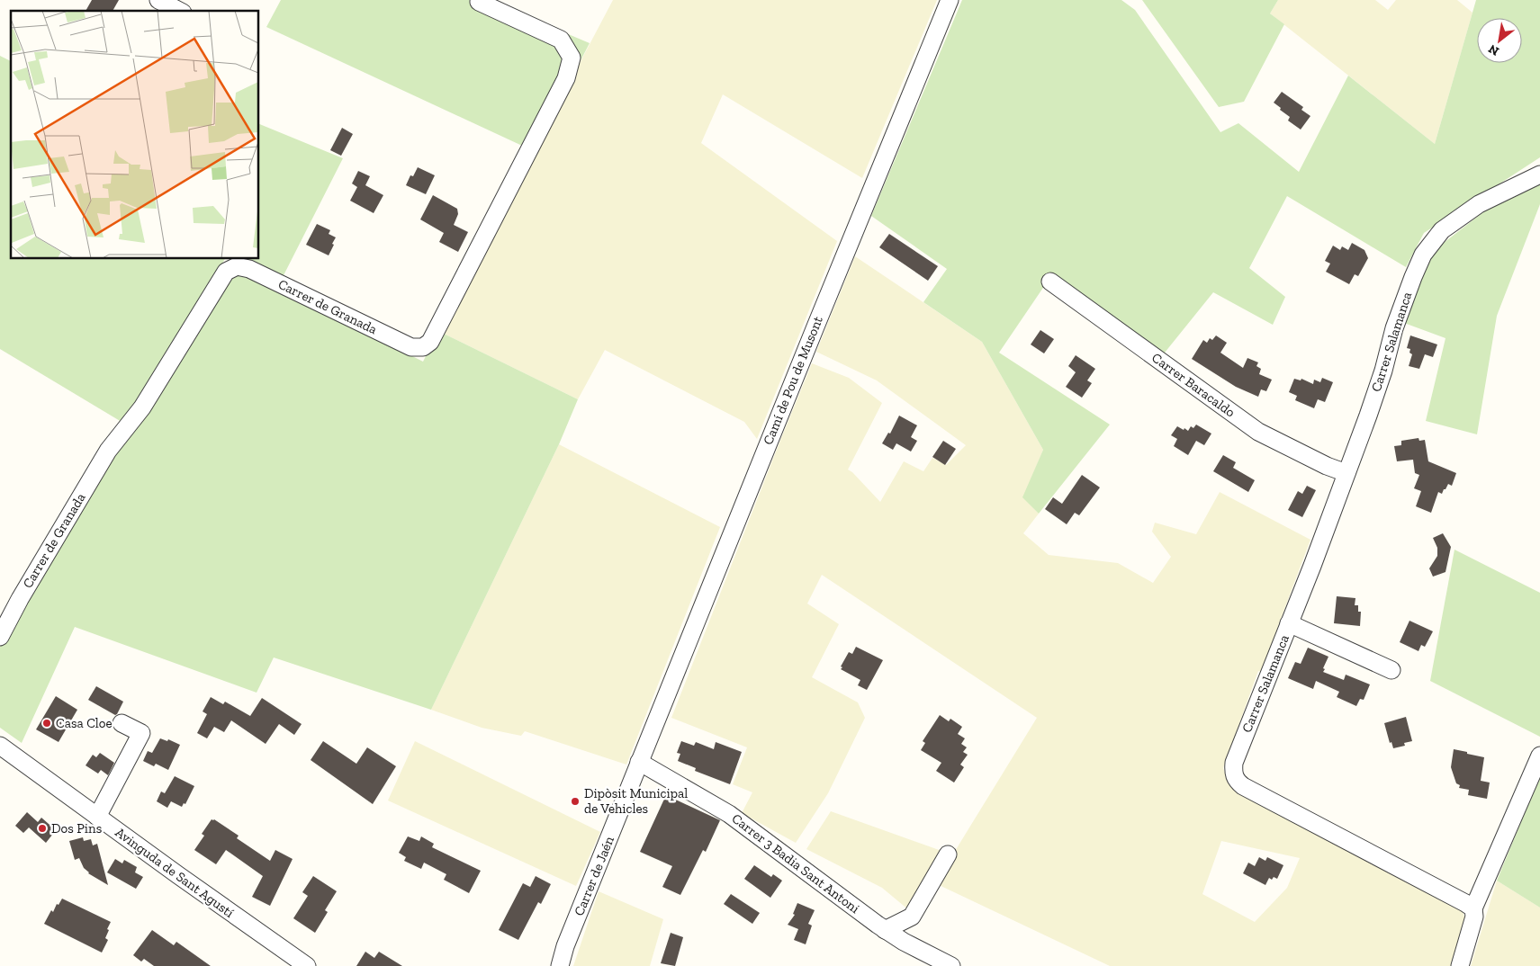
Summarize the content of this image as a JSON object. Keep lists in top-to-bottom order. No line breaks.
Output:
{"streets":{"street":["Carrer de Granada","Carrer Salamanca","Camí de Pou de Musont","Carrer Baracaldo","Carrer 3 Badia Sant Antoni","Avinguda de Sant Agustí","Carrer de Jaén"]},"crossings":[["Carrer Salamanca","Carrer Baracaldo"],["Camí de Pou de Musont","Carrer 3 Badia Sant Antoni"],["Camí de Pou de Musont","Carrer de Jaén"],["Carrer 3 Badia Sant Antoni","Carrer de Jaén"]],"places":["Casa Cloe","Dipòsit Municipal de Vehicles","Dos Pins"],"north":"bottom left"}
